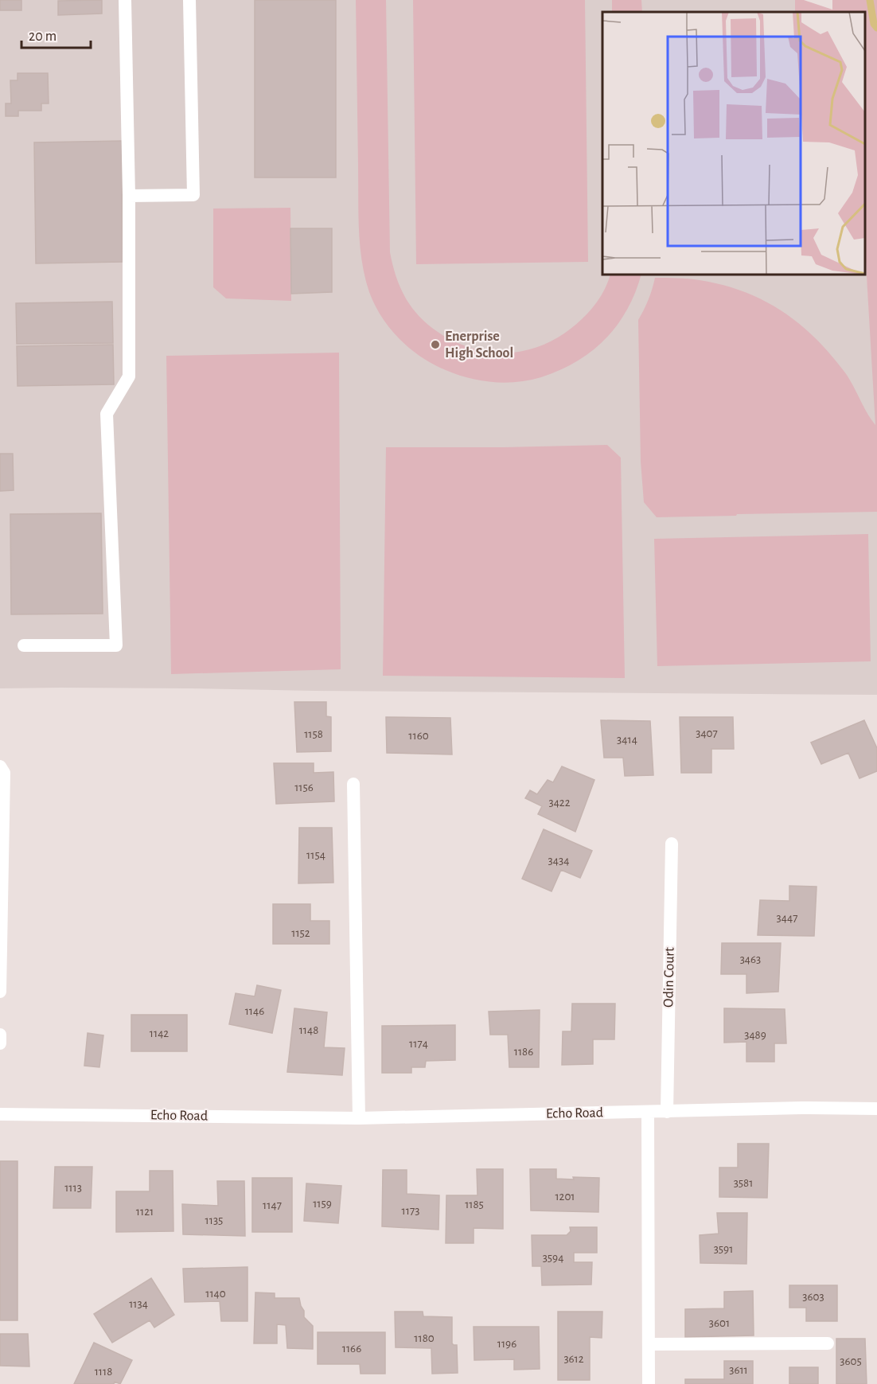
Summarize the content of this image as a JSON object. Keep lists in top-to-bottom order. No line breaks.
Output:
{"streets":{"street":["Odin Court","Echo Road"]},"crossings":[["Odin Court","Echo Road"]],"places":["Enerprise High School"],"house_numbers":["3407","1158","1160","3414","1156","3422","1154","3434","3447","1152","3463","1146","1148","1142","3489","1174","1186","3581","1113","1201","1159","1185","1147","1173","1121","1135","3591","3594","1140","3603","1134","3601","1180","1196","1166","3612","3605","3611","1118"],"scale_bar":"20 m"}
